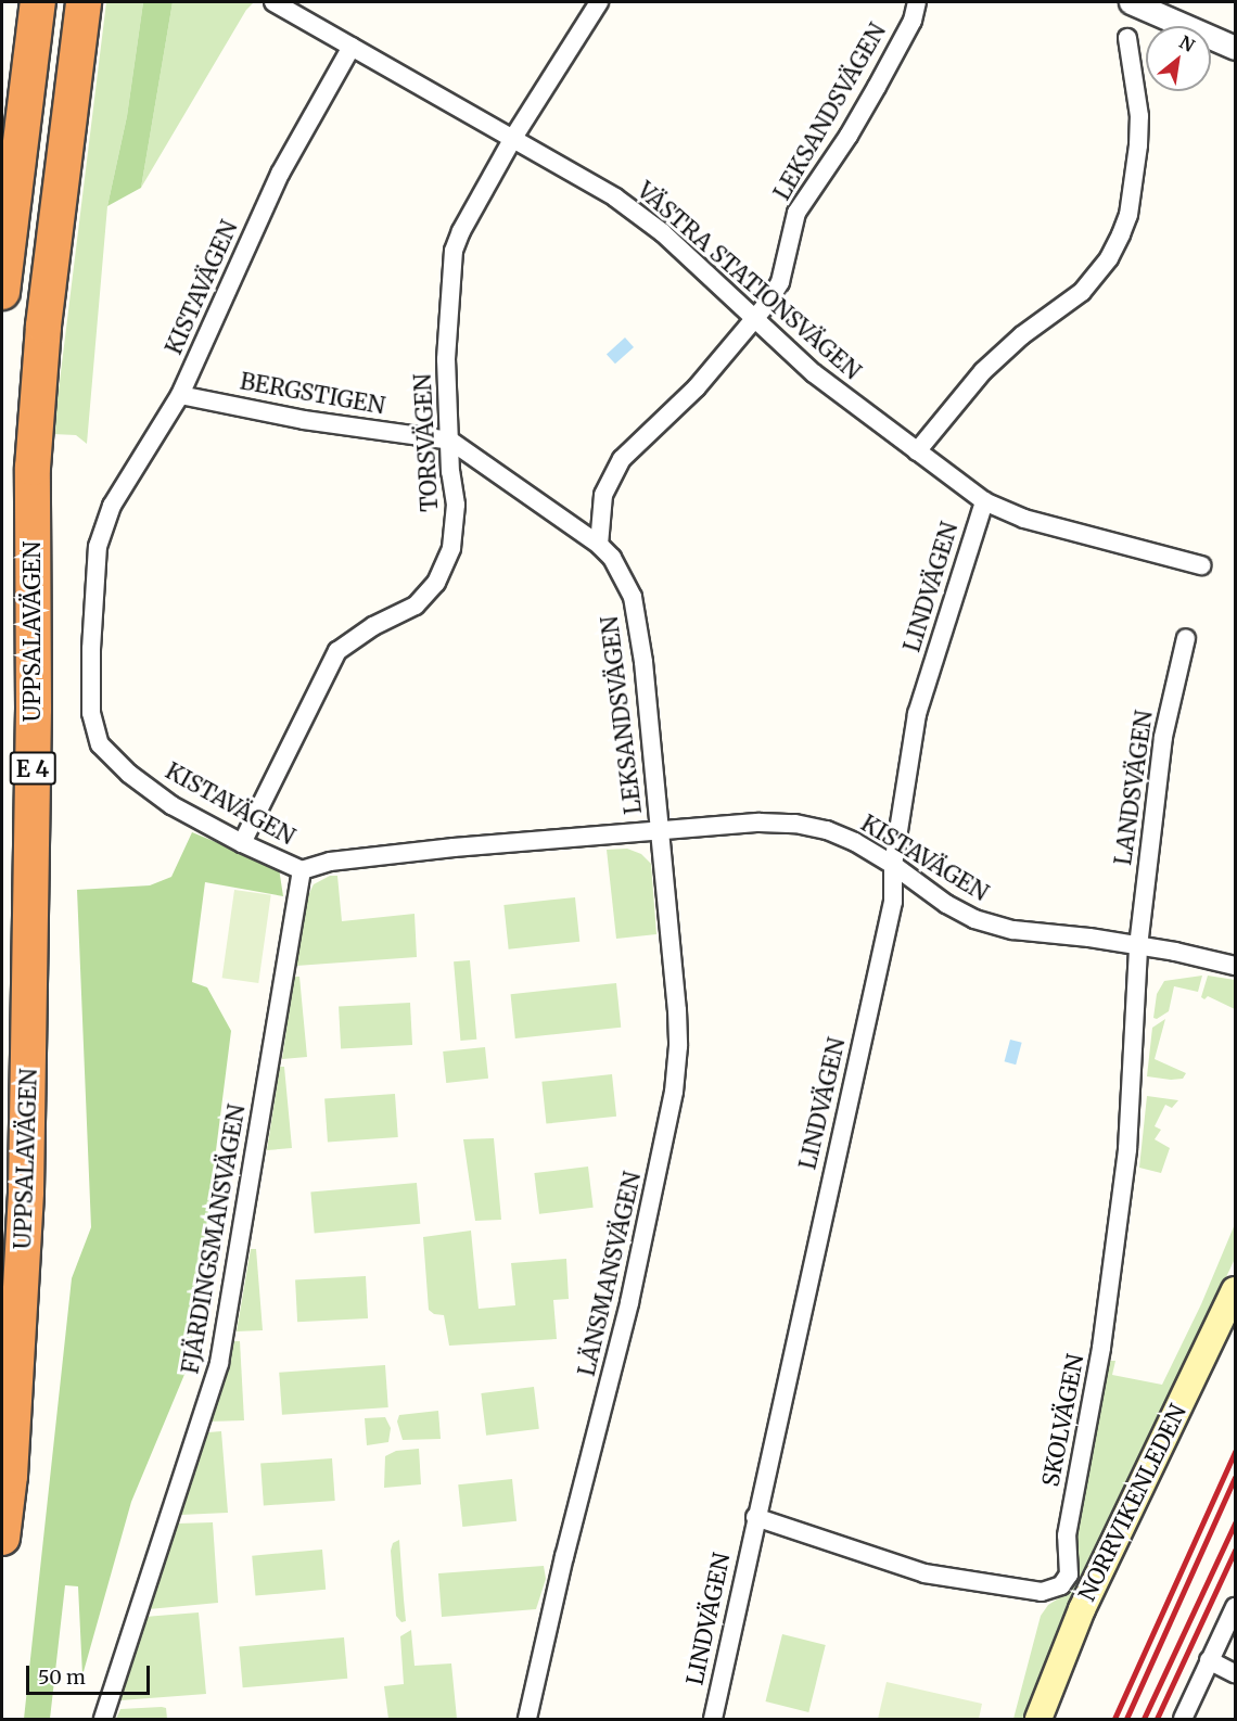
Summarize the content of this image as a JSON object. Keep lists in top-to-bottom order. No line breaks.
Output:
{"streets":{"highway":["UPPSALAVÄGEN","E 4"],"main road":["NORRVIKENLEDEN"],"street":["LEKSANDSVÄGEN","VÄSTRA STATIONSVÄGEN","KISTAVÄGEN","BERGSTIGEN","TORSVÄGEN","LINDVÄGEN","LANDSVÄGEN","FJÄRDINGSMANSVÄGEN","LÄNSMANSVÄGEN","SKOLVÄGEN"]},"crossings":[["LEKSANDSVÄGEN","VÄSTRA STATIONSVÄGEN"],["LEKSANDSVÄGEN","KISTAVÄGEN"],["LEKSANDSVÄGEN","BERGSTIGEN"],["LEKSANDSVÄGEN","LÄNSMANSVÄGEN"],["VÄSTRA STATIONSVÄGEN","KISTAVÄGEN"],["VÄSTRA STATIONSVÄGEN","TORSVÄGEN"],["VÄSTRA STATIONSVÄGEN","LINDVÄGEN"],["KISTAVÄGEN","BERGSTIGEN"],["KISTAVÄGEN","TORSVÄGEN"],["KISTAVÄGEN","LINDVÄGEN"],["KISTAVÄGEN","LANDSVÄGEN"],["KISTAVÄGEN","FJÄRDINGSMANSVÄGEN"],["KISTAVÄGEN","LÄNSMANSVÄGEN"],["KISTAVÄGEN","SKOLVÄGEN"],["BERGSTIGEN","TORSVÄGEN"],["LINDVÄGEN","SKOLVÄGEN"],["LANDSVÄGEN","SKOLVÄGEN"]],"scale_bar":"50 m","north":"top right"}
